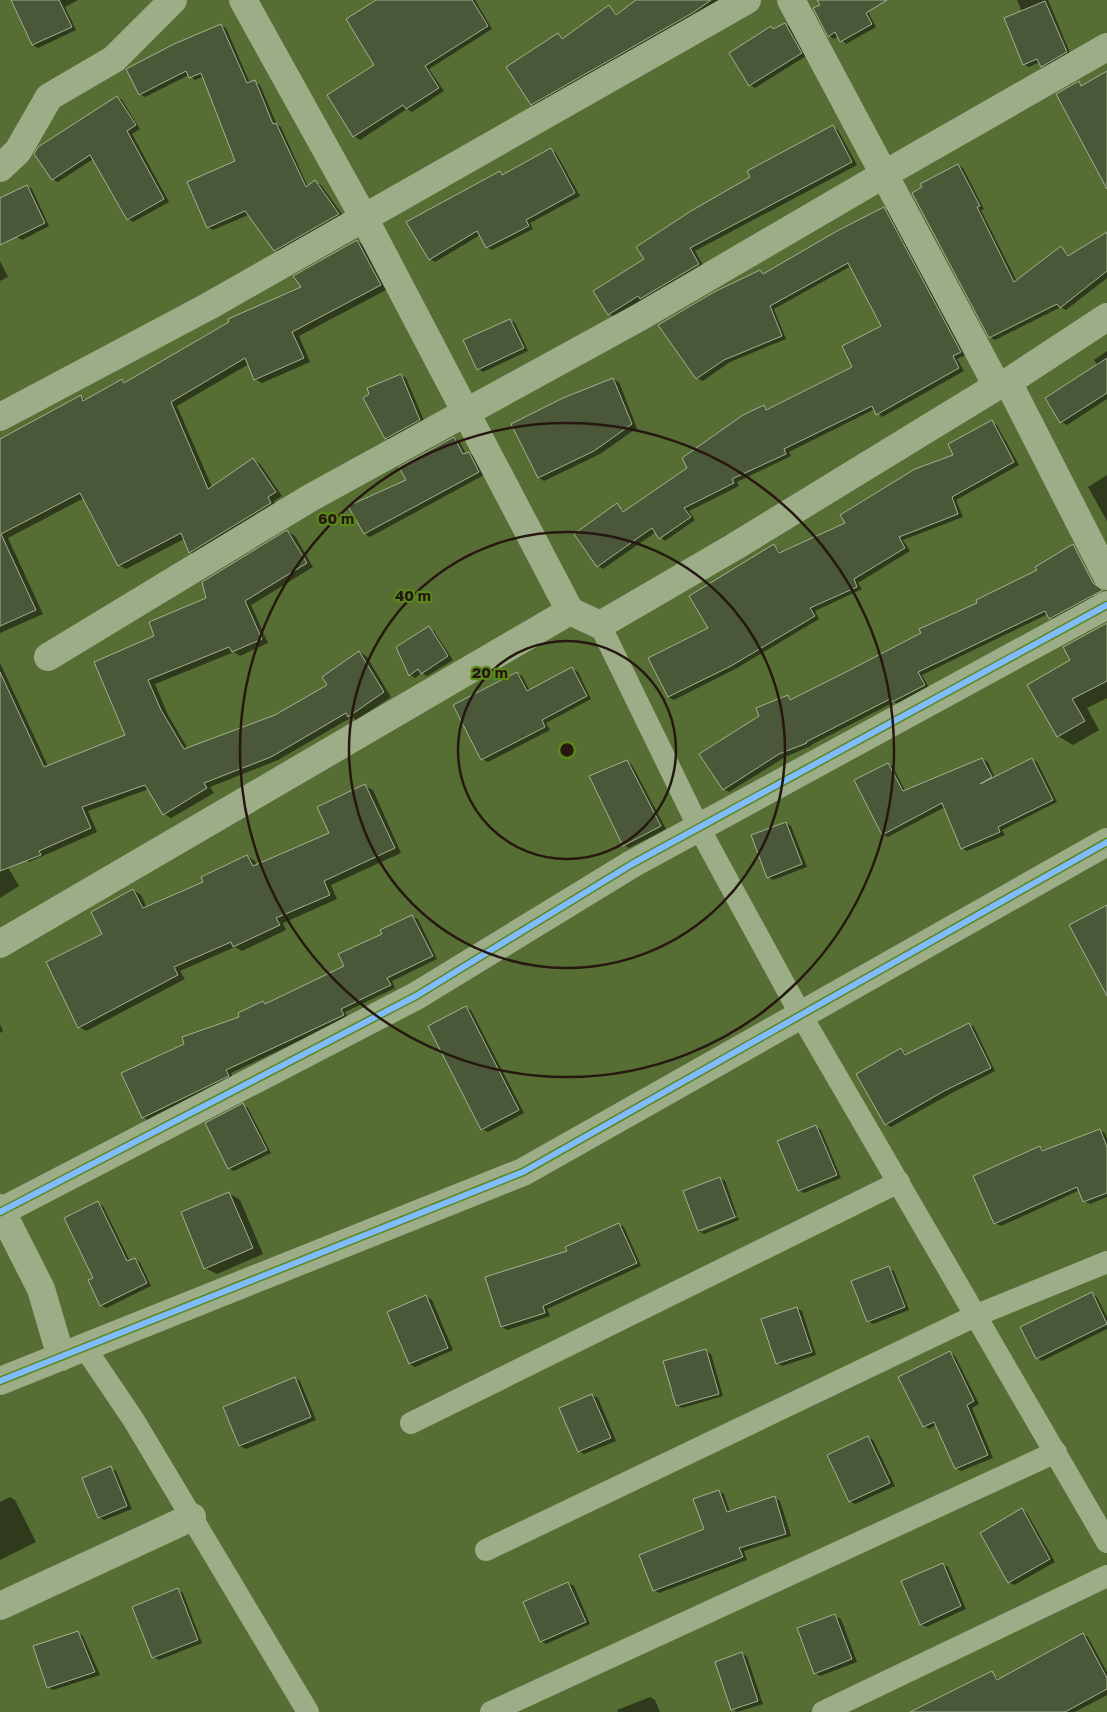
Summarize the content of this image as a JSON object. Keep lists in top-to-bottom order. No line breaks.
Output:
{"rings":["60 m","40 m","20 m"]}
